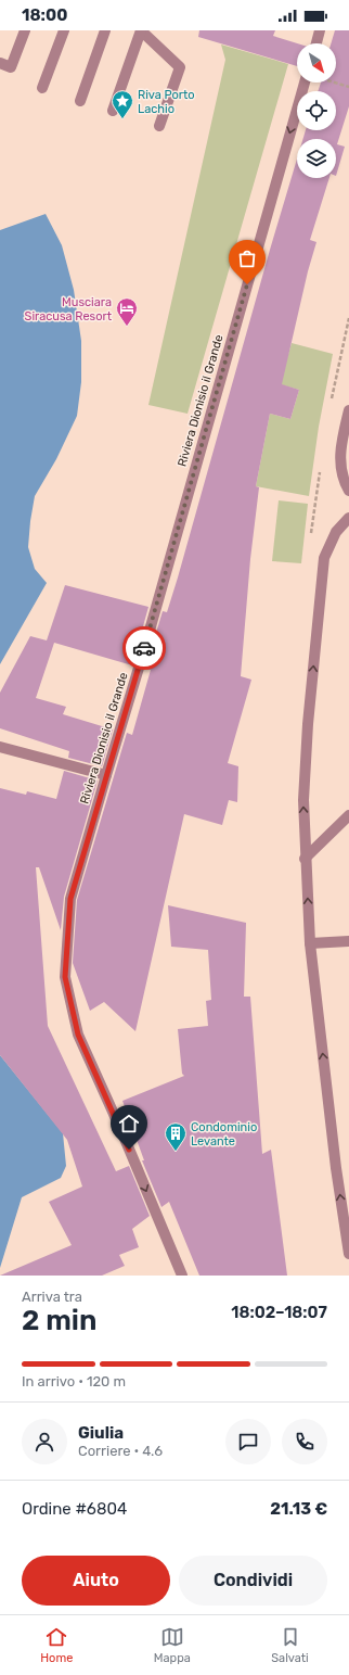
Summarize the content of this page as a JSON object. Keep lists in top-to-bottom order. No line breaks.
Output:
{"streets":{"street":["Riviera Dionisio il Grande"]},"one_way":["Riviera Dionisio il Grande"],"places":{"place":["Riva Porto Lachio"],"hotel":["Musciara Siracusa Resort"],"building":["Condominio Levante"]},"north":"bottom right","page":{"status":"18:00","heading":["2 min","Arriva tra","18:02–18:07"],"panel":["Giulia","Corriere · 4.6","Ordine #6804","21.13 €"],"bar":"In arrivo · 120 m","buttons":["Aiuto","Condividi"],"tabs":["Home","Mappa","Salvati"]}}
